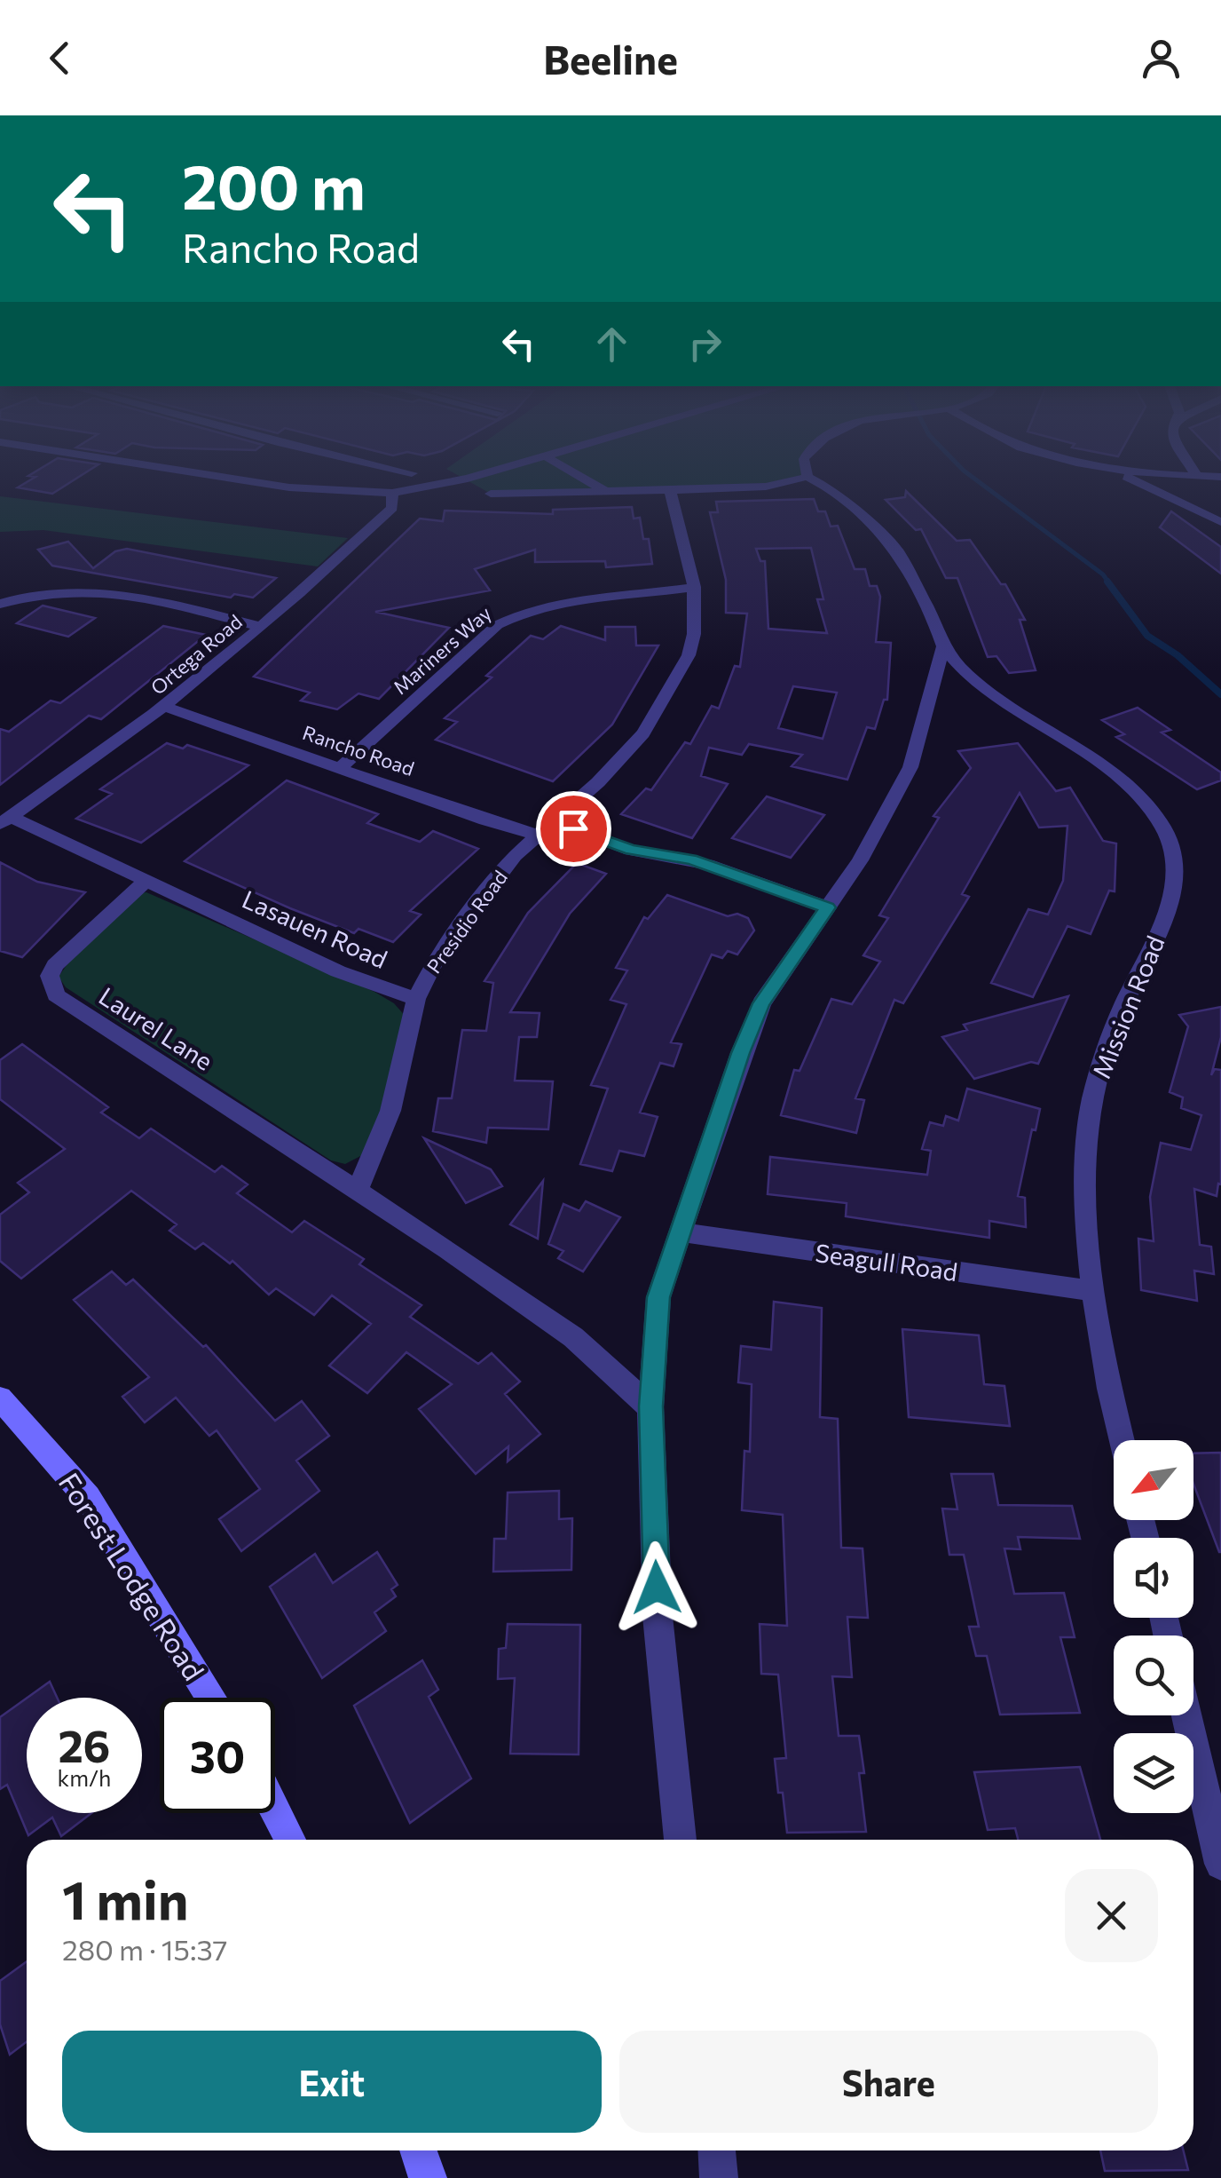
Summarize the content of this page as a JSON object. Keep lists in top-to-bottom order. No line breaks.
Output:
{"streets":{"street":["Mariners Way","Ortega Road","Rancho Road","Presidio Road","Lasauen Road","Mission Road","Laurel Lane","Seagull Road","Forest Lodge Road"]},"crossings":[["Mariners Way","Rancho Road"],["Mariners Way","Presidio Road"],["Ortega Road","Rancho Road"],["Ortega Road","Lasauen Road"],["Rancho Road","Presidio Road"],["Presidio Road","Lasauen Road"],["Lasauen Road","Laurel Lane"],["Mission Road","Seagull Road"]],"north":"bottom left","page":{"header":"Beeline","turn":["200 m","Rancho Road"],"speed":"26 km/h","limit":"30","heading":["1 min","280 m · 15:37"],"buttons":["Exit","Share"]}}
